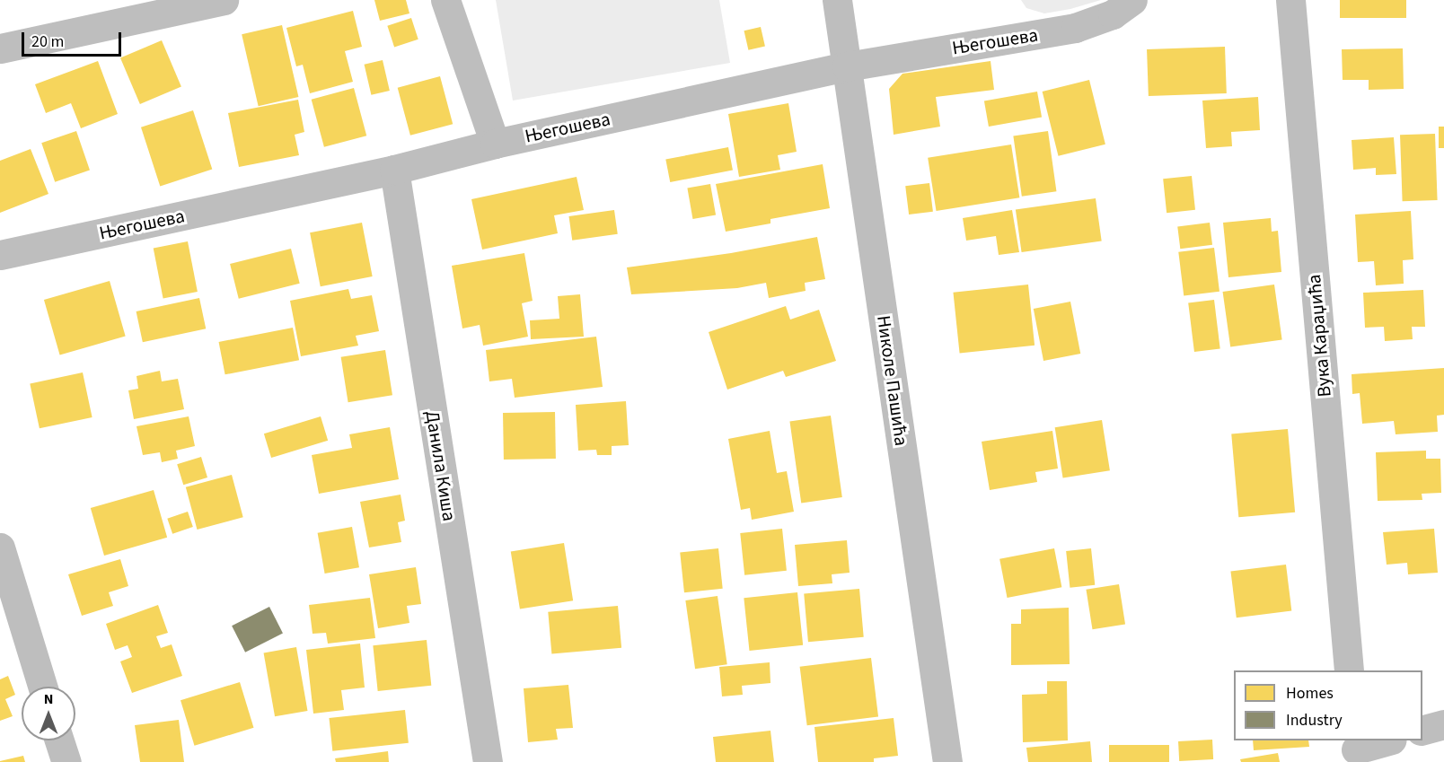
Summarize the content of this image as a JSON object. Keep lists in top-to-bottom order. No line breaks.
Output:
{"streets":{"street":["Његошева","Вука Караџића","Николе Пашића","Данила Киша"]},"crossings":[["Његошева","Николе Пашића"],["Његошева","Данила Киша"]],"legend":["Homes","Industry"],"scale_bar":"20 m","north":"top"}
